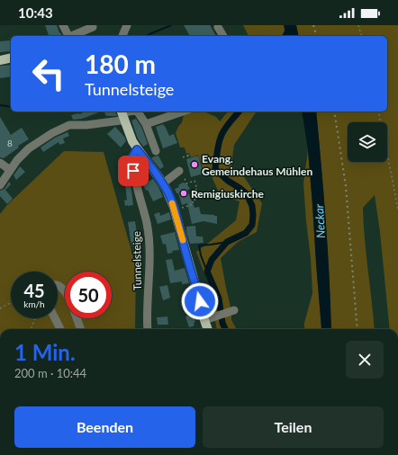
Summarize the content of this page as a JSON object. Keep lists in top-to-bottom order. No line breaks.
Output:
{"streets":{"street":["Tunnelsteige"]},"water":["Neckar"],"places":["Evang. Gemeindehaus Mühlen","Remigiuskirche"],"house_numbers":["8"],"page":{"status":"10:43","turn":["180 m","Tunnelsteige"],"speed":"45 km/h","limit":"50","heading":["1 Min.","200 m · 10:44"],"buttons":["Beenden","Teilen"]}}
